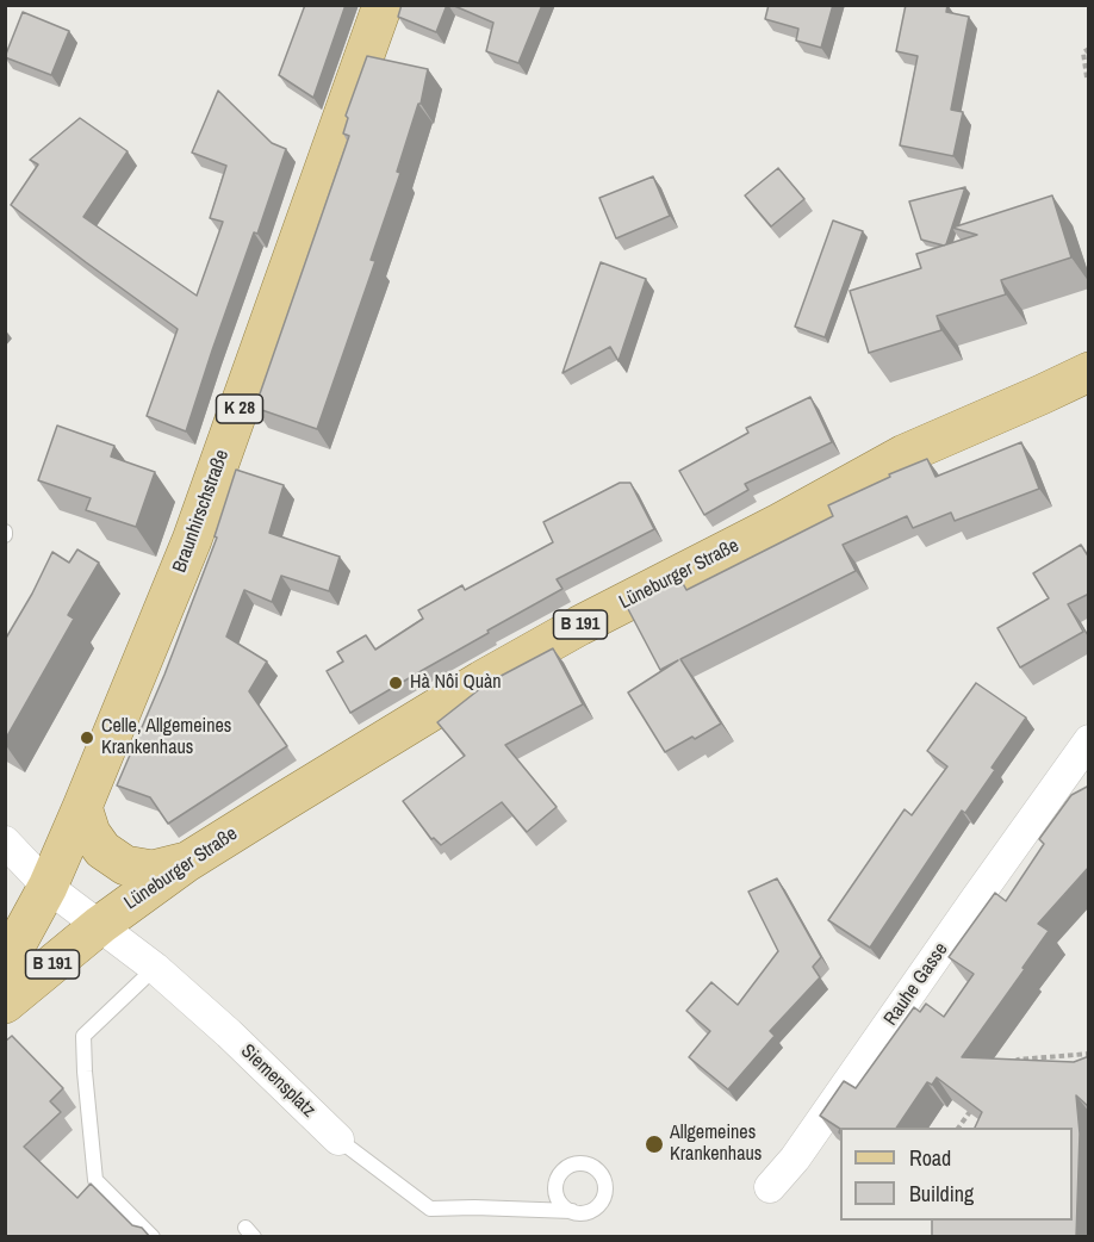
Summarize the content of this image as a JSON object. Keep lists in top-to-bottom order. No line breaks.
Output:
{"streets":{"main road":["K 28","Braunhirschstraße","Lüneburger Straße","B 191"],"street":["Rauhe Gasse","Siemensplatz"]},"crossings":[["Braunhirschstraße","Siemensplatz"],["Lüneburger Straße","Siemensplatz"]],"places":["Hà Nôi Quàn","Celle, Allgemeines Krankenhaus","Allgemeines Krankenhaus"],"legend":["Road","Building"]}
